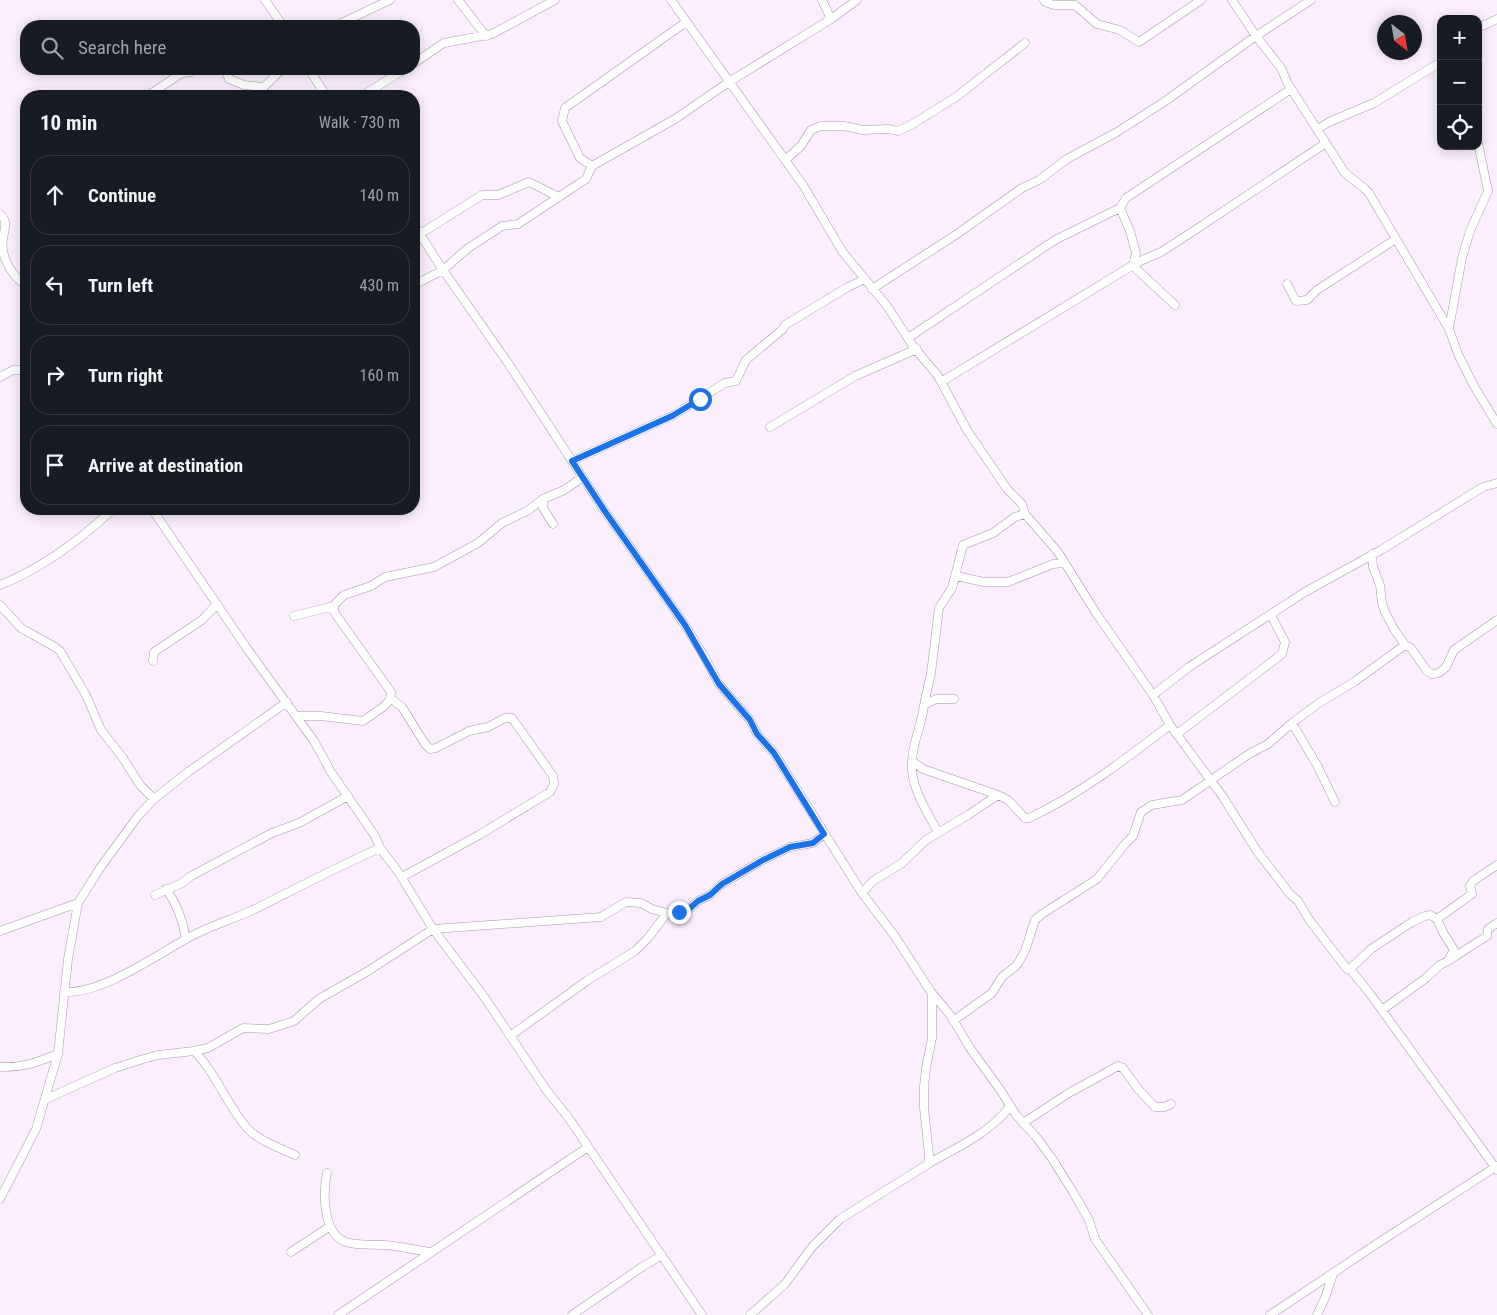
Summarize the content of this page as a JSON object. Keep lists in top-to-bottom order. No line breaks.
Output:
{"north":"bottom right","page":{"map_buttons":["+","−"],"search":"Search here","heading":["10 min","Walk · 730 m"],"list":[["Continue","140 m"],["Turn left","430 m"],["Turn right","160 m"],"Arrive at destination"]}}
